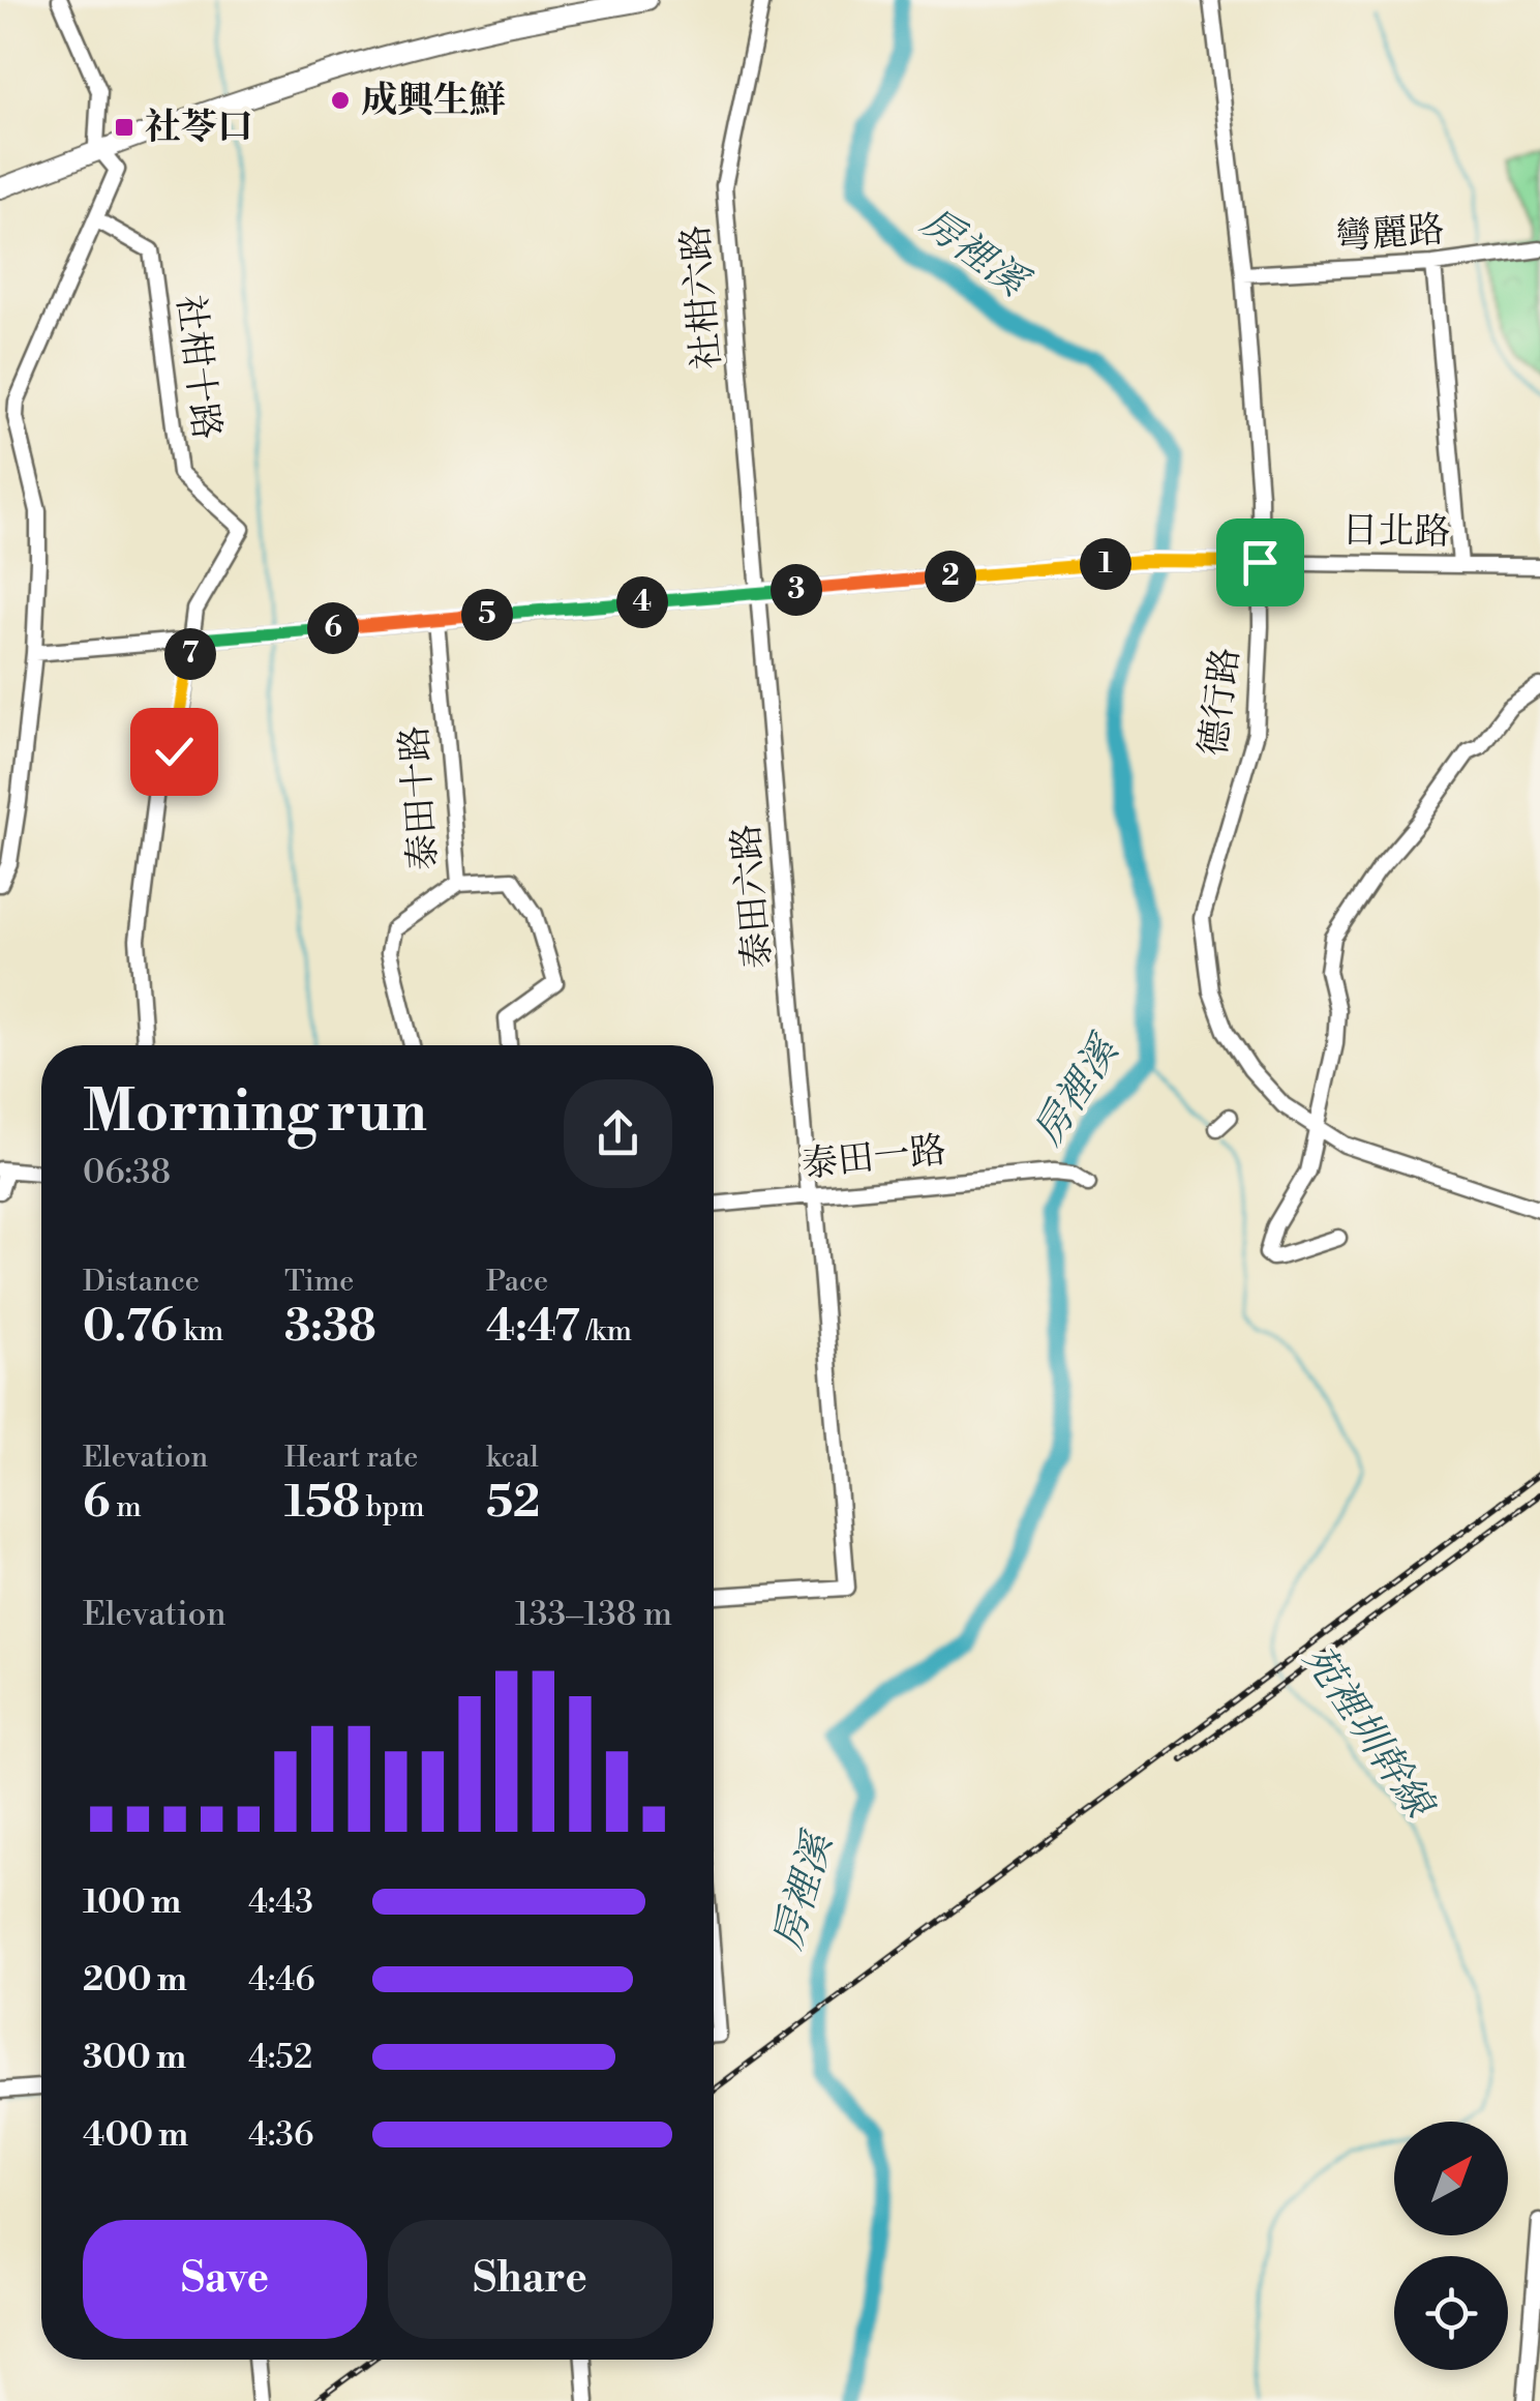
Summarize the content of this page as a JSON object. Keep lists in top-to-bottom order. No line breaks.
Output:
{"streets":{"street":["彎麗路","社柑六路","社柑十路","日北路","德行路","泰田十路","泰田六路","泰田一路"]},"crossings":[["彎麗路","德行路"],["社柑六路","日北路"],["社柑六路","泰田六路"],["社柑十路","日北路"],["日北路","德行路"],["日北路","泰田十路"],["日北路","泰田六路"],["泰田六路","泰田一路"]],"water":["房裡溪","苑裡圳幹線"],"places":{"other":["成興生鮮"],"transit":["社苓口"]},"north":"top right","page":{"pins":["1","2","3","4","5","6","7"],"heading":["Morning run","06:38"],"stats":[["Distance","0.76 km"],["Time","3:38"],["Pace","4:47 /km"],["Elevation","6 m"],["Heart rate","158 bpm"],["kcal","52"]],"chart":["Elevation","133–138 m"],"list":[{"name":"100 m","note":"4:43"},{"name":"200 m","note":"4:46"},{"name":"300 m","note":"4:52"},{"name":"400 m","note":"4:36"}],"buttons":["Save","Share"]}}
